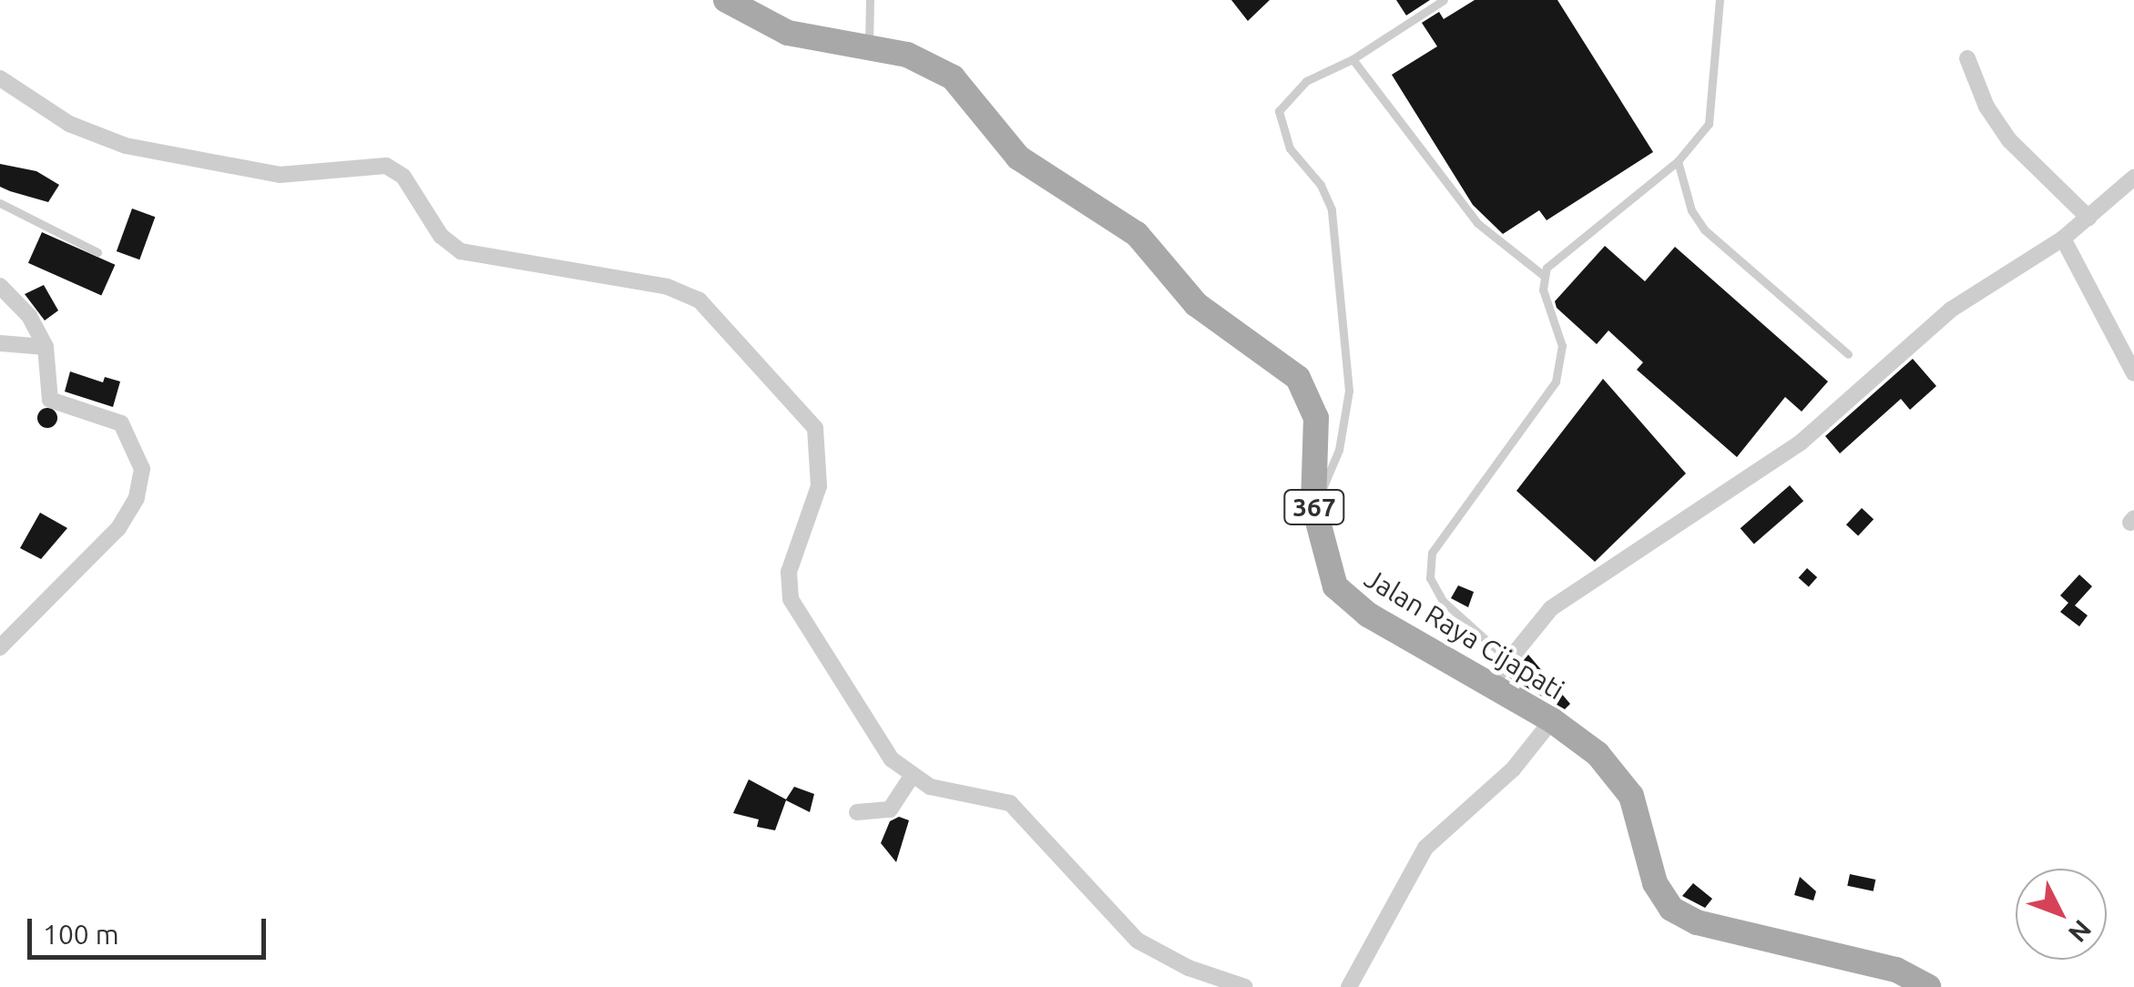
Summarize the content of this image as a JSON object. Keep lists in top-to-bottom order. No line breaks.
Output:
{"streets":{"main road":["367","Jalan Raya Cijapati"]},"scale_bar":"100 m","north":"bottom right"}
